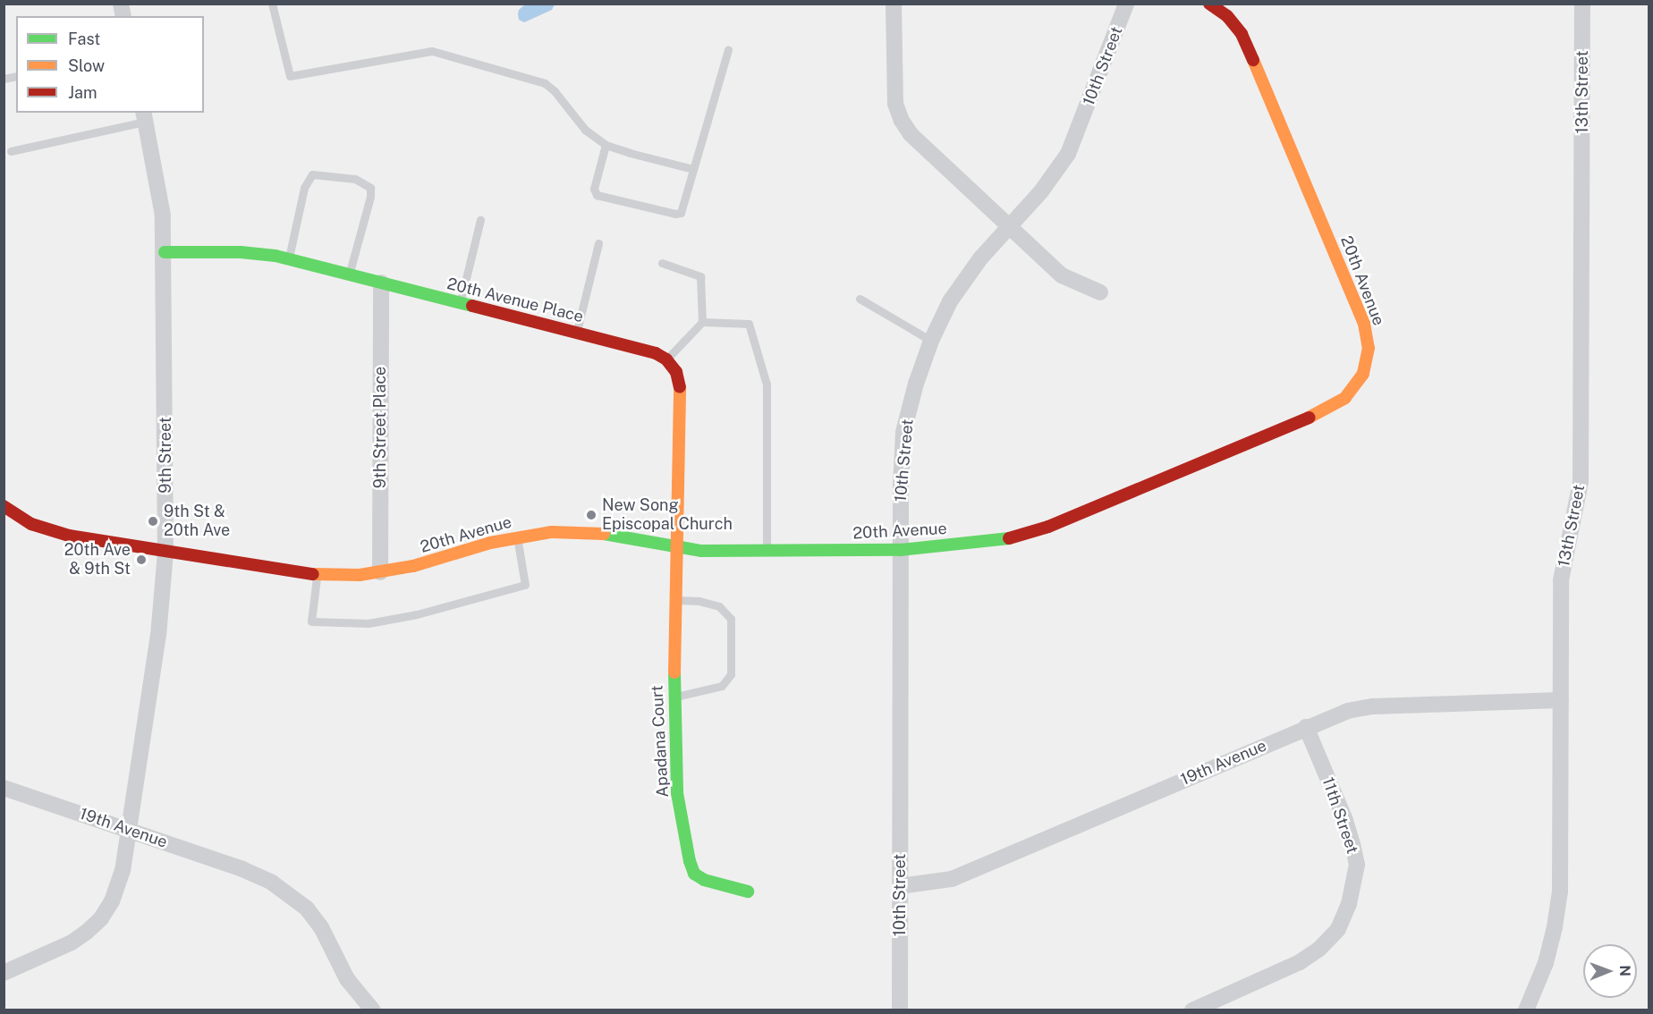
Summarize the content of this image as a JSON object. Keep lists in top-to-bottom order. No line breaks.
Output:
{"streets":{"street":["10th Street","13th Street","20th Avenue","20th Avenue Place","9th Street Place","9th Street","Apadana Court","19th Avenue","11th Street"]},"crossings":[["10th Street","20th Avenue"],["10th Street","19th Avenue"],["13th Street","19th Avenue"],["20th Avenue","9th Street Place"],["20th Avenue","9th Street"],["20th Avenue","Apadana Court"],["20th Avenue Place","9th Street Place"],["20th Avenue Place","9th Street"],["9th Street","19th Avenue"],["19th Avenue","11th Street"]],"places":["New Song Episcopal Church","9th St & 20th Ave","20th Ave & 9th St"],"legend":["Fast","Slow","Jam"],"north":"right"}
